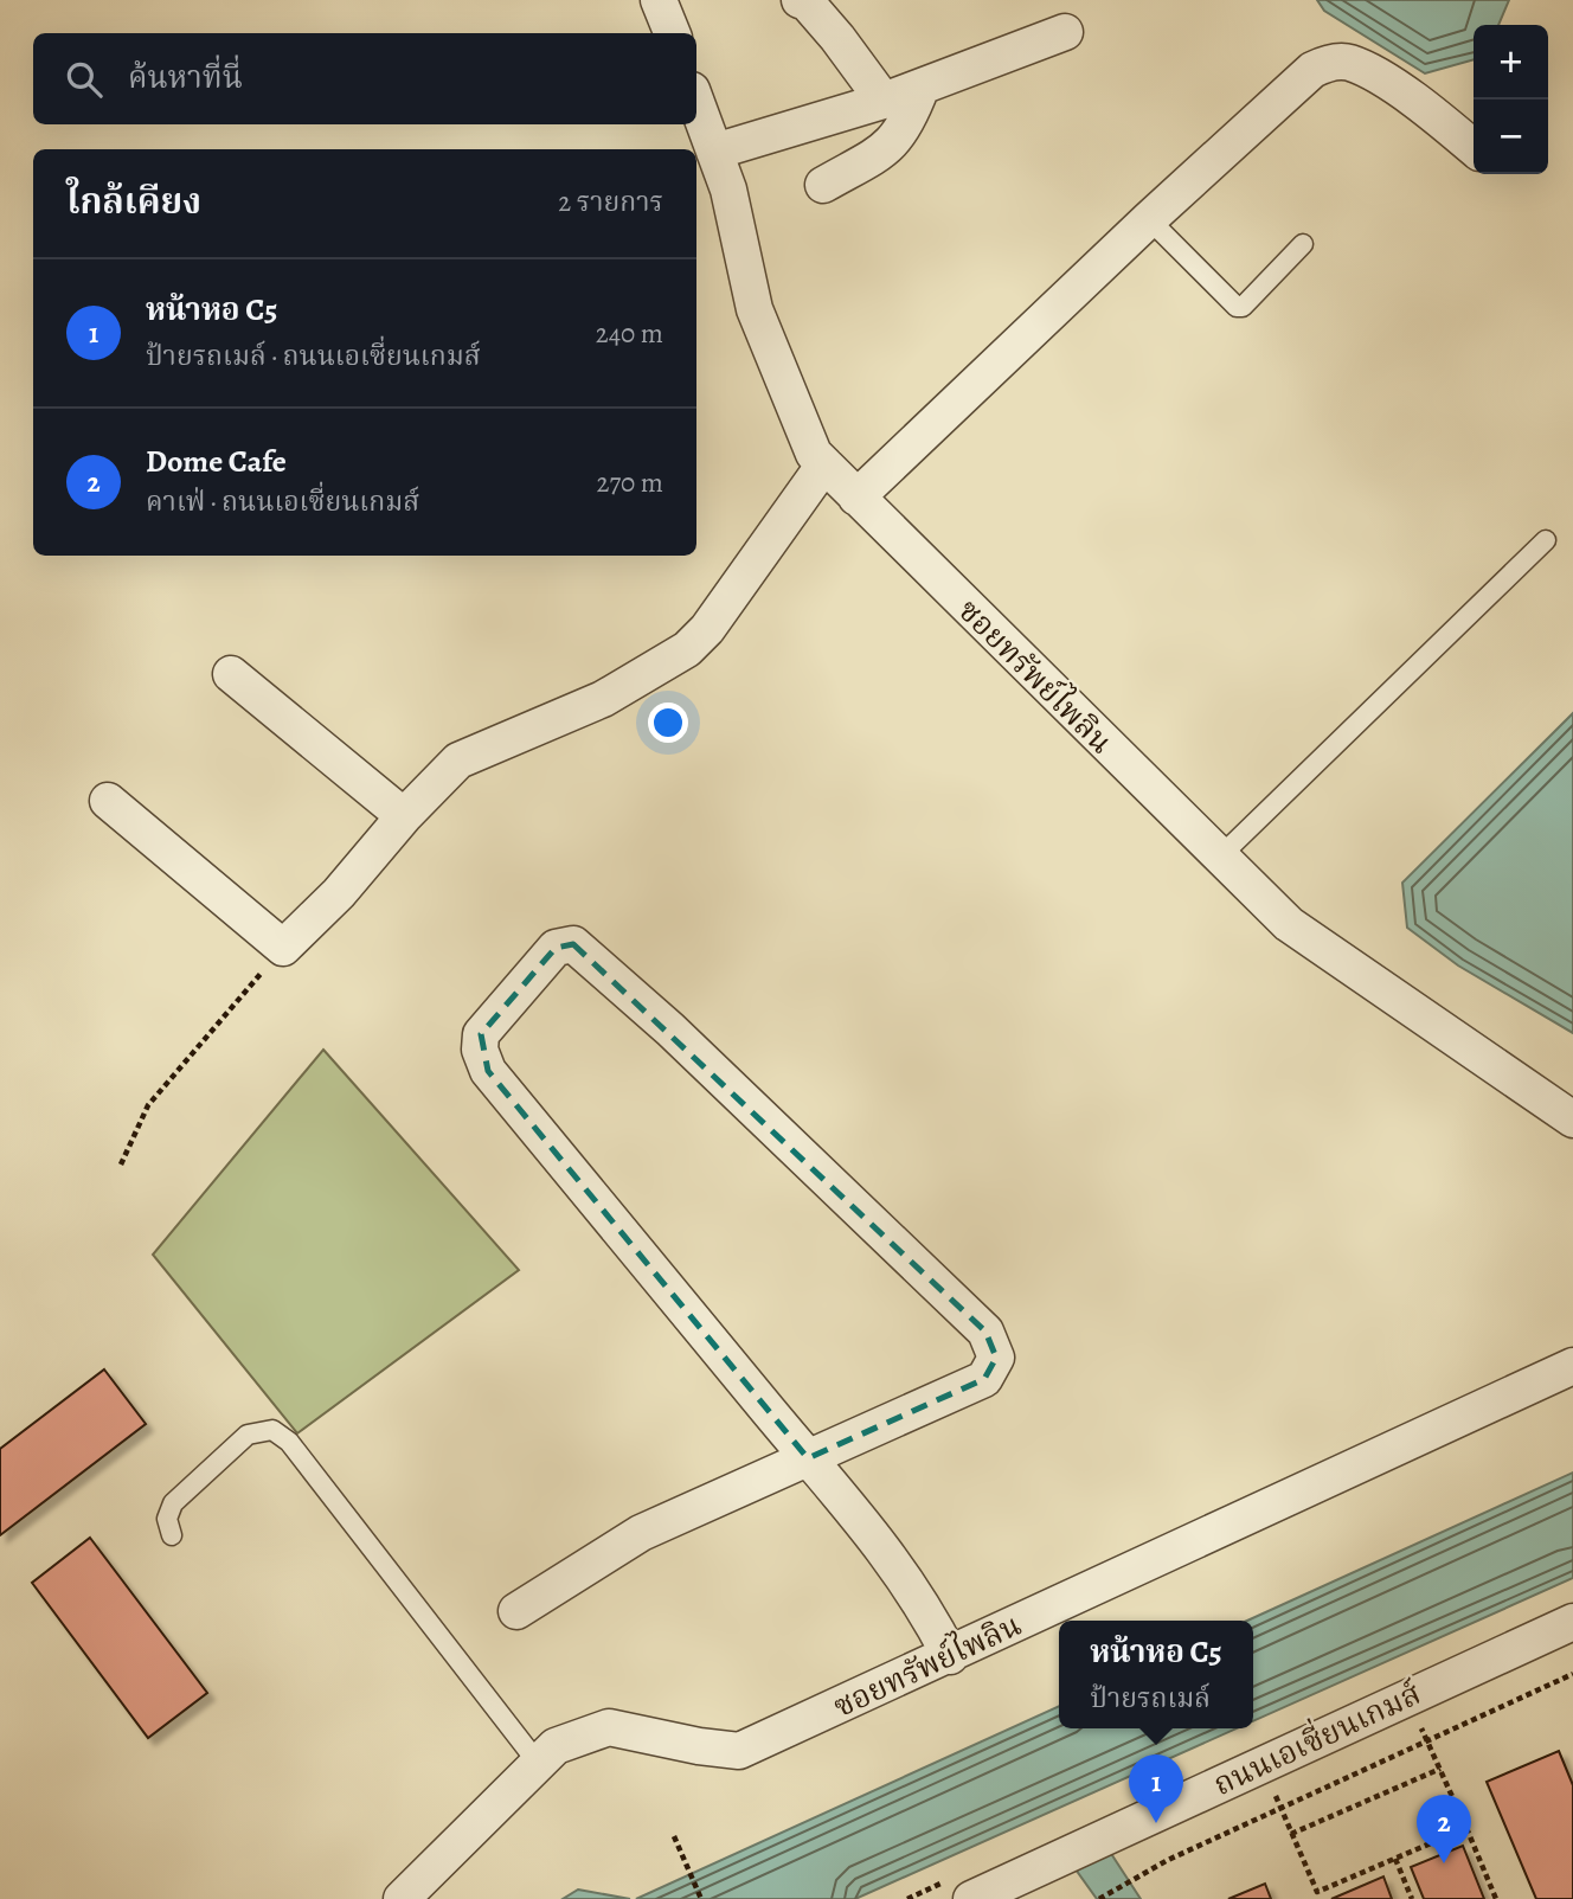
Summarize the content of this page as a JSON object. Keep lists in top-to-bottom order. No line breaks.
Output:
{"streets":{"street":["ซอยทรัพย์ไพลิน","ถนนเอเซี่ยนเกมส์"]},"page":{"map_buttons":["+","−"],"search":"ค้นหาที่นี่","heading":["ใกล้เคียง","2 รายการ"],"list":[{"mark":"1","name":"หน้าหอ C5","note":"ป้ายรถเมล์ · ถนนเอเซี่ยนเกมส์","value":"240 m"},{"mark":"2","name":"Dome Cafe","note":"คาเฟ่ · ถนนเอเซี่ยนเกมส์","value":"270 m"}],"popup":["หน้าหอ C5","ป้ายรถเมล์"],"pins":["1","2"]}}
